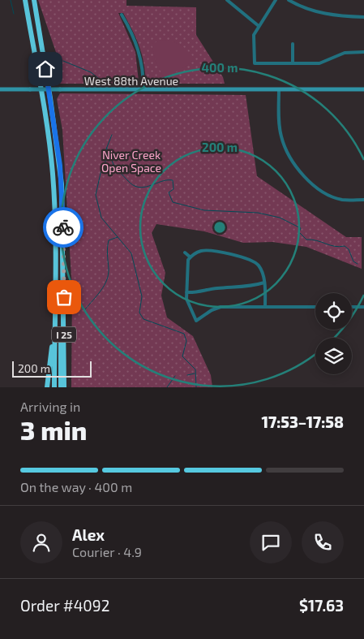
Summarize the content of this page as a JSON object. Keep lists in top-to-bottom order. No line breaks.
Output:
{"streets":{"highway":["I 25"],"main road":["West 88th Avenue"]},"crossings":[["West 88th Avenue","I 25"]],"parks":["Niver Creek Open Space"],"scale_bar":"200 m","page":{"scale":"200 m","heading":["3 min","Arriving in","17:53–17:58"],"panel":["Alex","Courier · 4.9","Order #4092","$17.63"],"bar":"On the way · 400 m"},"rings":["400 m","200 m"]}
